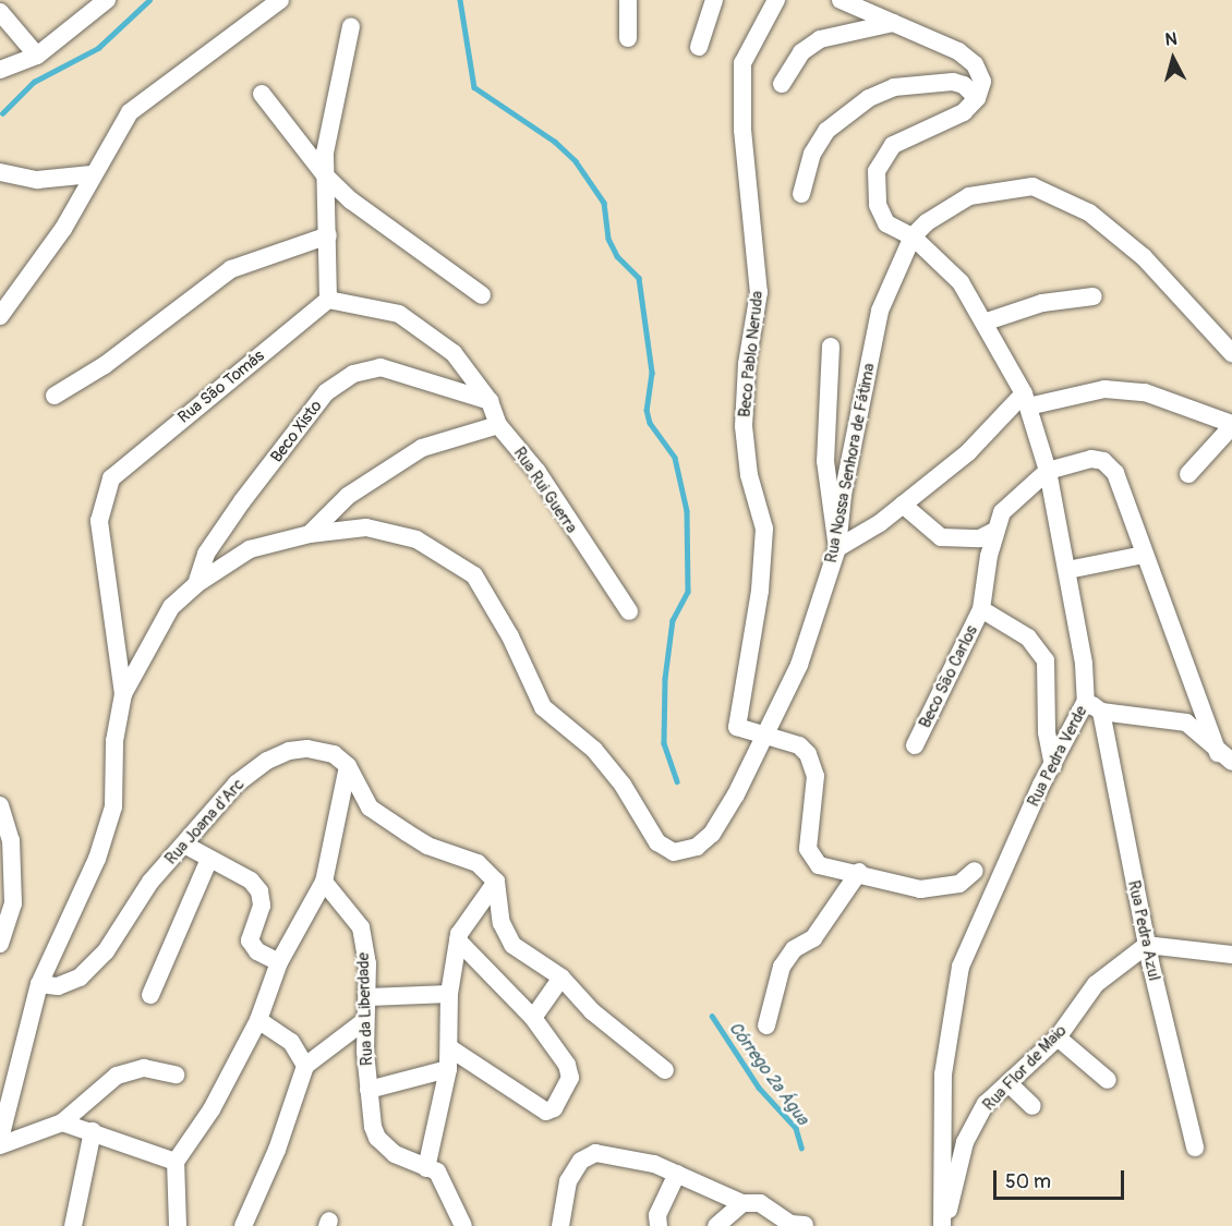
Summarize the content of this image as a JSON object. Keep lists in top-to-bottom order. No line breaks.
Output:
{"streets":{"street":["Beco Pablo Neruda","Rua São Tomás","Beco Xisto","Rua Nossa Senhora de Fátima","Rua Rui Guerra","Beco São Carlos","Rua Pedra Verde","Rua Joana d'Arc","Rua Pedra Azul","Rua da Liberdade","Rua Flor de Maio"]},"crossings":[["Beco Pablo Neruda","Rua Nossa Senhora de Fátima"],["Rua São Tomás","Rua Nossa Senhora de Fátima"],["Beco Xisto","Rua Nossa Senhora de Fátima"],["Rua Nossa Senhora de Fátima","Rua Pedra Verde"],["Rua Nossa Senhora de Fátima","Rua Joana d'Arc"],["Beco São Carlos","Rua Pedra Verde"],["Rua Pedra Verde","Rua Flor de Maio"],["Rua Pedra Azul","Rua Flor de Maio"]],"water":["Córrego 2ª Água"],"scale_bar":"50 m","north":"top"}
